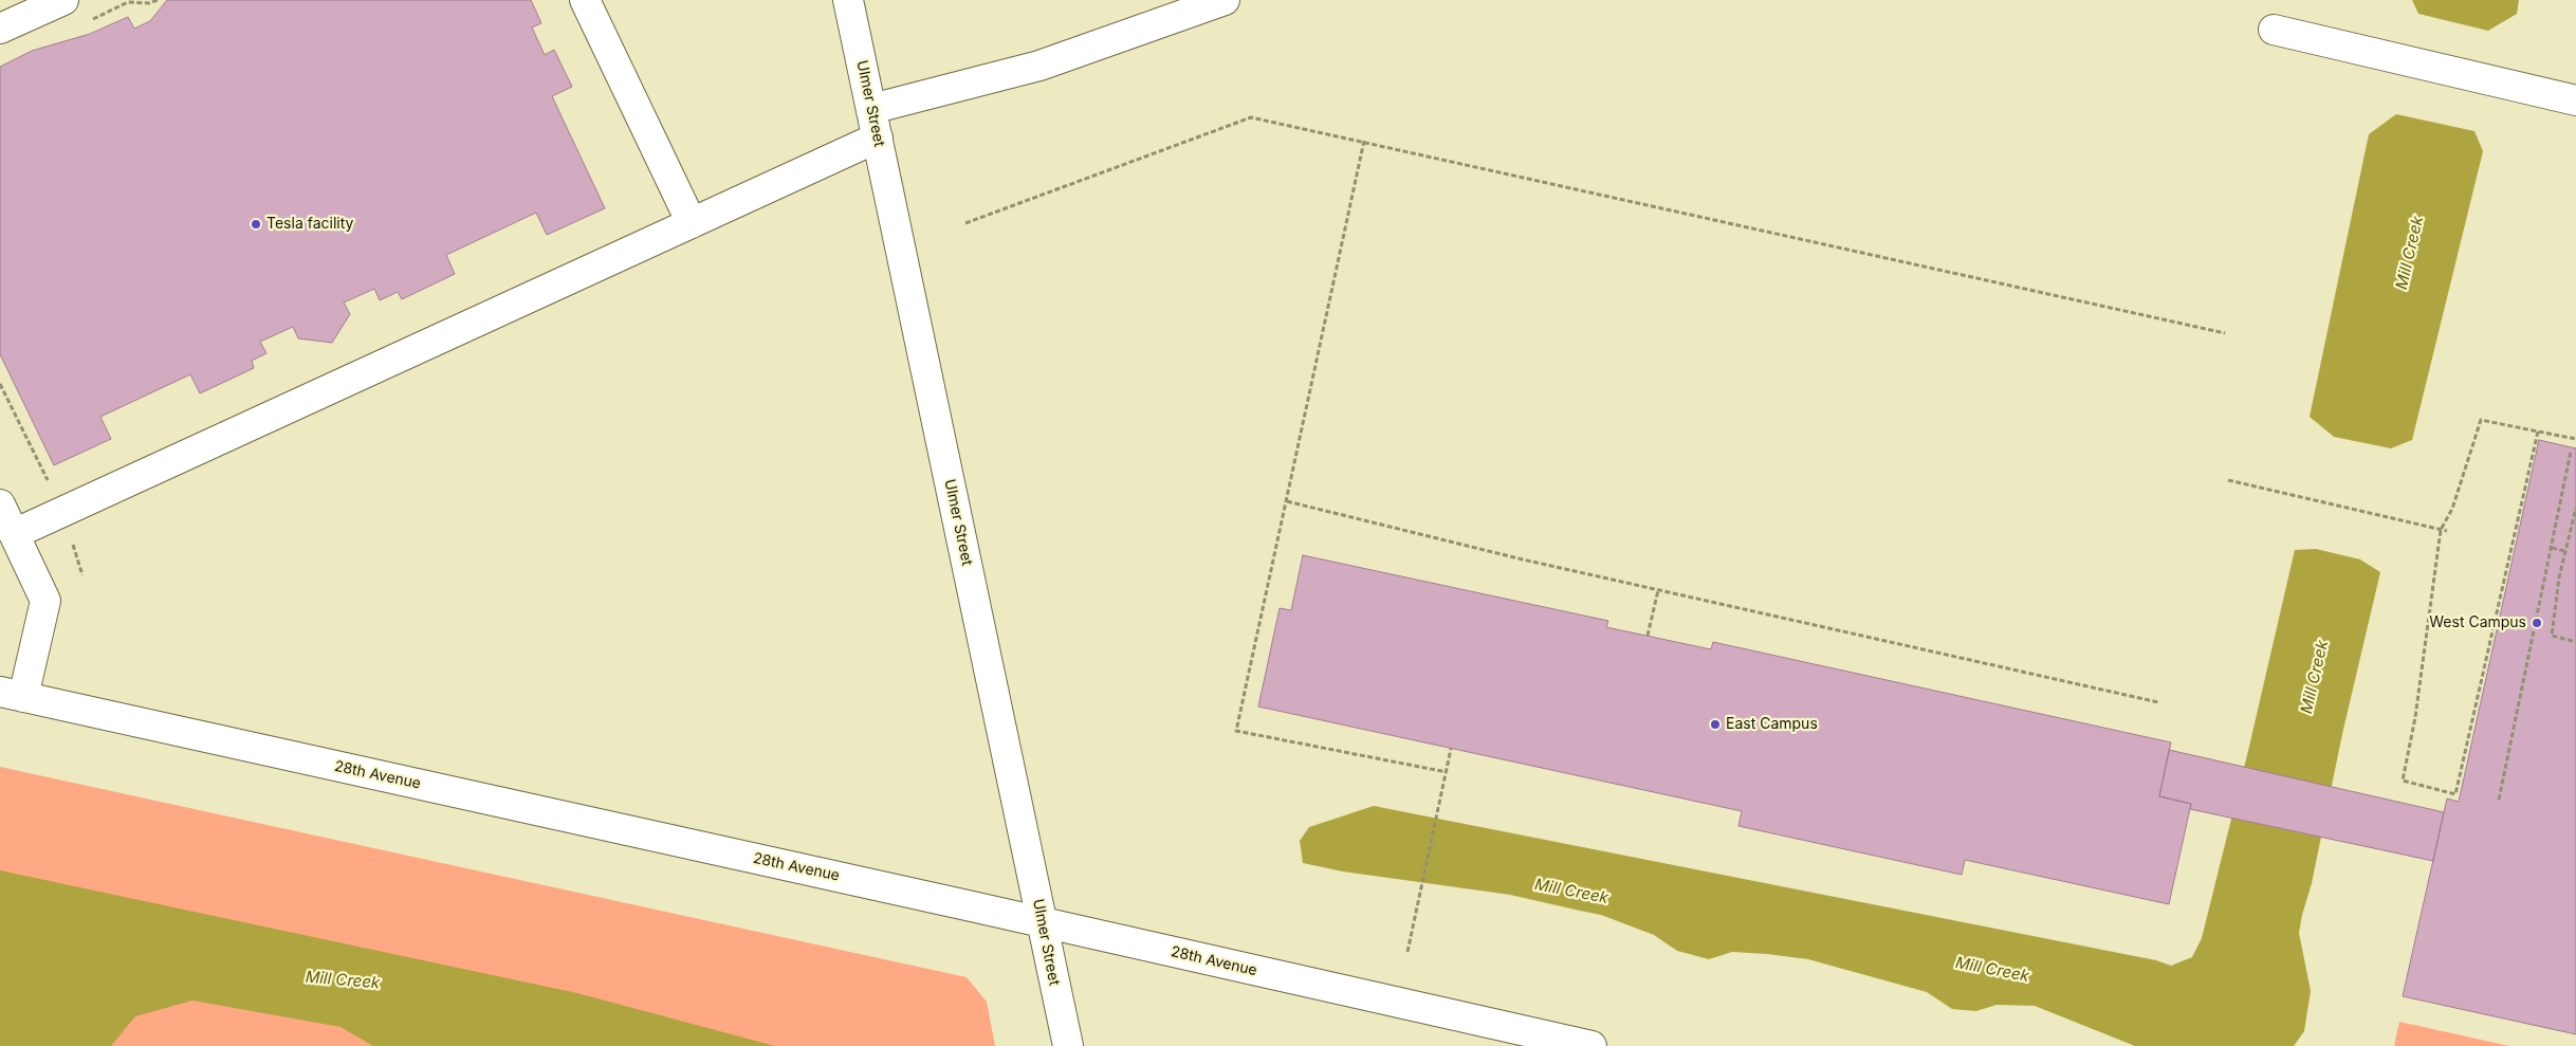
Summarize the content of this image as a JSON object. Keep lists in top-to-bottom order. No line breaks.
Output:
{"streets":{"street":["Ulmer Street","28th Avenue"]},"crossings":[["Ulmer Street","28th Avenue"]],"water":["Mill Creek"],"places":["Tesla facility","West Campus","East Campus"]}
